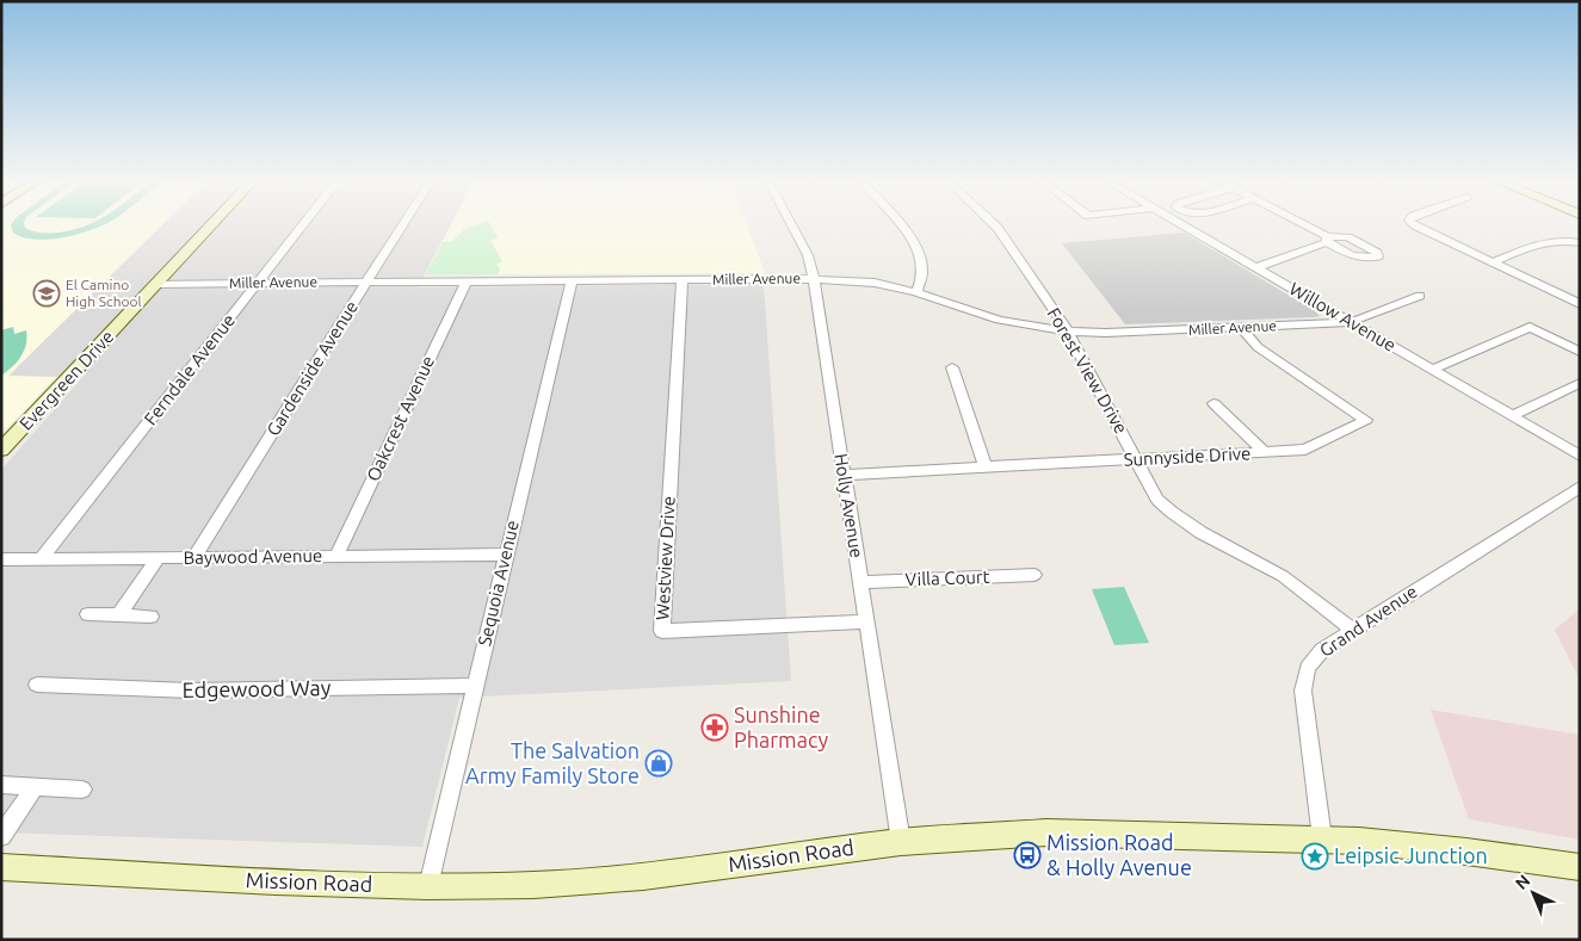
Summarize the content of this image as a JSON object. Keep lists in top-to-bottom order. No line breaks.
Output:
{"streets":{"street":["Miller Avenue","Willow Avenue","Gardenside Avenue","Ferndale Avenue","Forest View Drive","Evergreen Drive","Oakcrest Avenue","Sunnyside Drive","Holly Avenue","Baywood Avenue","Westview Drive","Villa Court","Sequoia Avenue","Grand Avenue","Edgewood Way","Mission Road"]},"crossings":[["Miller Avenue","Willow Avenue"],["Miller Avenue","Gardenside Avenue"],["Miller Avenue","Ferndale Avenue"],["Miller Avenue","Forest View Drive"],["Miller Avenue","Evergreen Drive"],["Miller Avenue","Oakcrest Avenue"],["Miller Avenue","Sunnyside Drive"],["Miller Avenue","Holly Avenue"],["Miller Avenue","Westview Drive"],["Miller Avenue","Sequoia Avenue"],["Gardenside Avenue","Baywood Avenue"],["Ferndale Avenue","Baywood Avenue"],["Forest View Drive","Sunnyside Drive"],["Forest View Drive","Grand Avenue"],["Oakcrest Avenue","Baywood Avenue"],["Sunnyside Drive","Holly Avenue"],["Holly Avenue","Westview Drive"],["Holly Avenue","Villa Court"],["Holly Avenue","Mission Road"],["Baywood Avenue","Sequoia Avenue"],["Sequoia Avenue","Edgewood Way"],["Sequoia Avenue","Mission Road"],["Grand Avenue","Mission Road"]],"places":{"school or university":["El Camino High School"],"pharmacy":["Sunshine Pharmacy"],"shop":["The Salvation Army Family Store"],"bus stop":["Mission Road & Holly Avenue"],"place":["Leipsic Junction"]},"north":"top left"}
